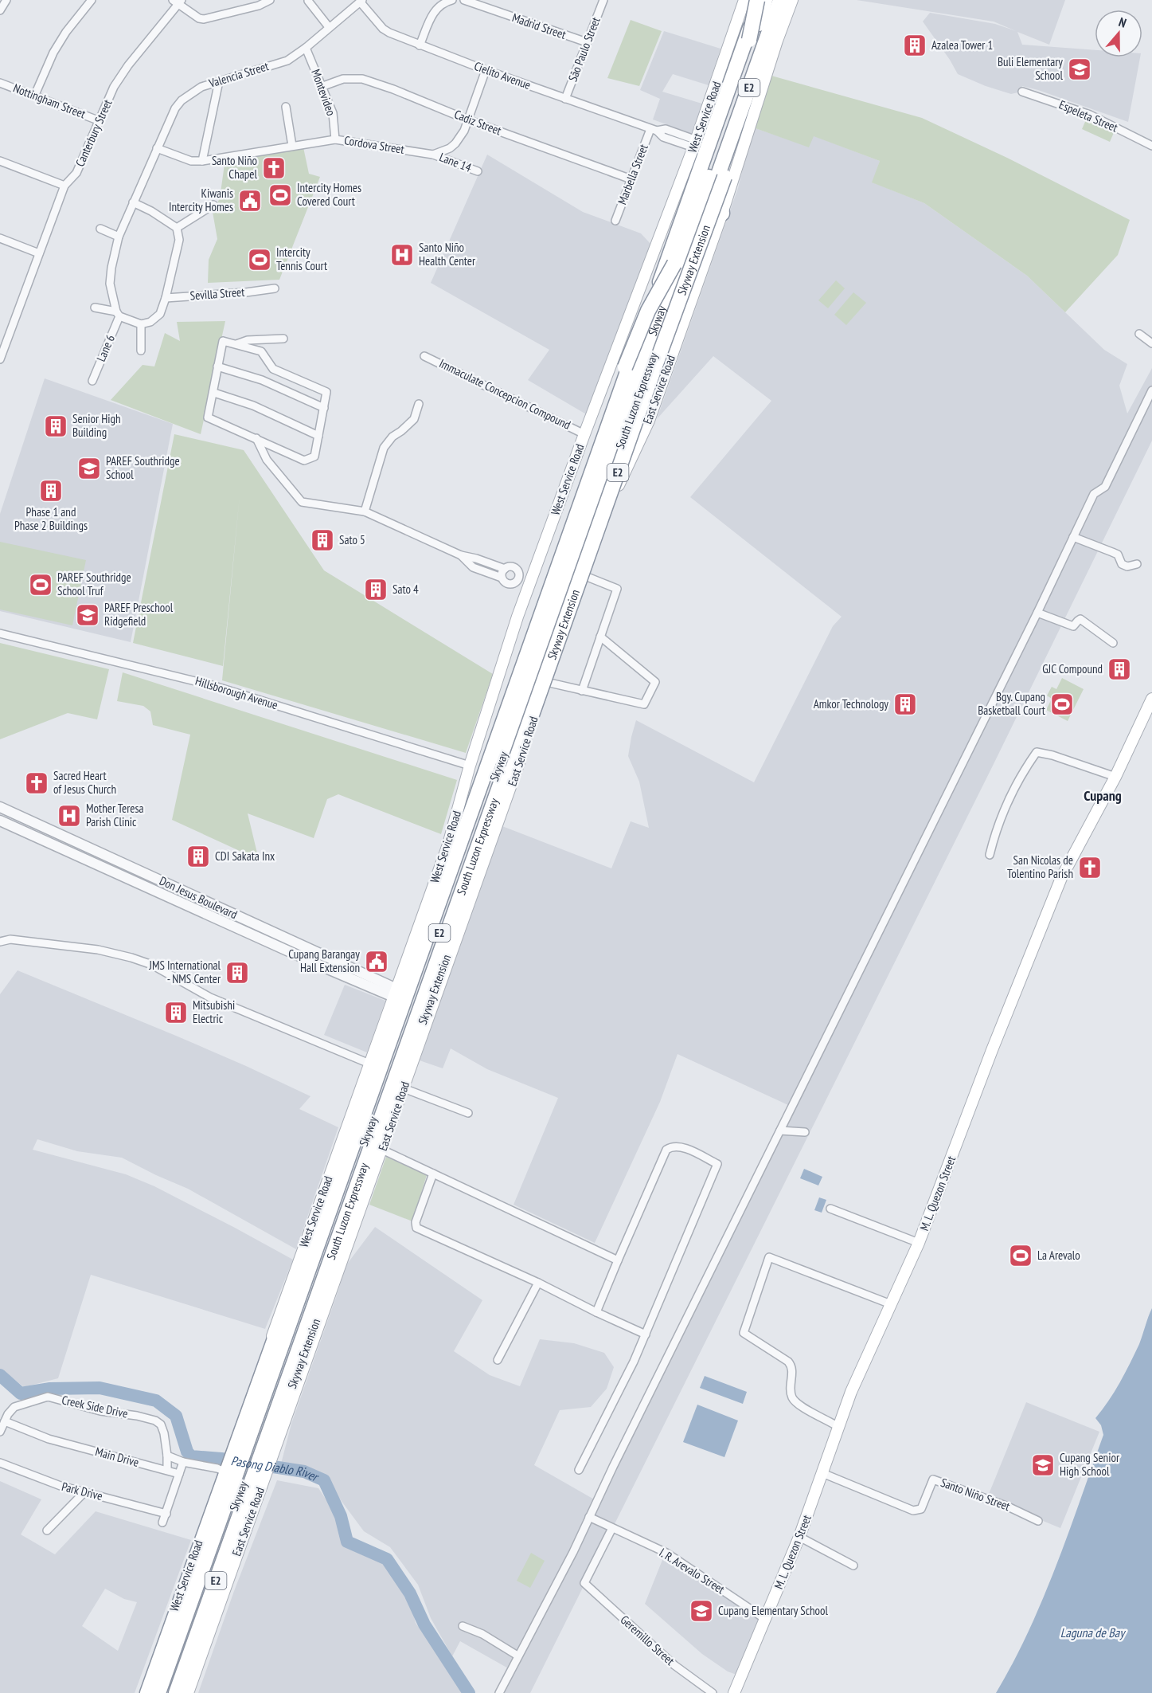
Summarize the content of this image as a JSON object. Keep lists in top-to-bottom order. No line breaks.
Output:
{"streets":{"highway":["E2","Skyway Extension","Skyway","South Luzon Expressway"],"main road":["West Service Road","East Service Road","M. L. Quezon Street"],"street":["Madrid Street","São Paulo Street","Valencia Street","Cielito Avenue","Montevideo","Nottingham Street","Espeleta Street","Cadiz Street","Canterbury Street","Cordova Street","Lane 14","Marbella Street","Sevilla Street","Lane 6","Immaculate Concepcion Compound","Hillsborough Avenue","Don Jesus Boulevard","Creek Side Drive","Main Drive","Park Drive","Santo Niño Street","I. R. Arevalo Street","Geremillo Street"]},"crossings":[["Madrid Street","São Paulo Street"],["São Paulo Street","Cielito Avenue"],["Valencia Street","Cielito Avenue"],["Valencia Street","Montevideo"],["Valencia Street","Cordova Street"],["Valencia Street","Lane 6"],["Cielito Avenue","West Service Road"],["Cielito Avenue","Marbella Street"],["E2","Skyway Extension"],["E2","South Luzon Expressway"],["Montevideo","Cadiz Street"],["Montevideo","Cordova Street"],["Nottingham Street","Canterbury Street"],["West Service Road","Skyway Extension"],["West Service Road","Immaculate Concepcion Compound"],["West Service Road","South Luzon Expressway"],["West Service Road","Hillsborough Avenue"],["West Service Road","Don Jesus Boulevard"],["Cadiz Street","Marbella Street"],["Cordova Street","Lane 14"],["Skyway Extension","Skyway"],["Skyway Extension","South Luzon Expressway"],["Skyway","South Luzon Expressway"],["East Service Road","South Luzon Expressway"],["M. L. Quezon Street","Santo Niño Street"],["M. L. Quezon Street","I. R. Arevalo Street"],["Creek Side Drive","Main Drive"],["I. R. Arevalo Street","Geremillo Street"]],"districts":["Cupang"],"water":["Pasong Diablo River","Laguna de Bay"],"places":{"building":["Azalea Tower 1","Senior High Building","Phase 1 and Phase 2 Buildings","Sato 5","Sato 4","GJC Compound","Amkor Technology","CDI Sakata Inx","JMS International - NMS Center","Mitsubishi Electric"],"school or university":["Buli Elementary School","PAREF Southridge School","PAREF Preschool Ridgefield","Cupang Senior High School","Cupang Elementary School"],"church":["Santo Niño Chapel","Sacred Heart of Jesus Church","San Nicolas de Tolentino Parish"],"sports":["Intercity Homes Covered Court","Intercity Tennis Court","PAREF Southridge School Truf","Bgy. Cupang Basketball Court","La Arevalo"],"public building":["Kiwanis Intercity Homes","Cupang Barangay Hall Extension"],"hospital":["Santo Niño Health Center","Mother Teresa Parish Clinic"]},"north":"top"}
